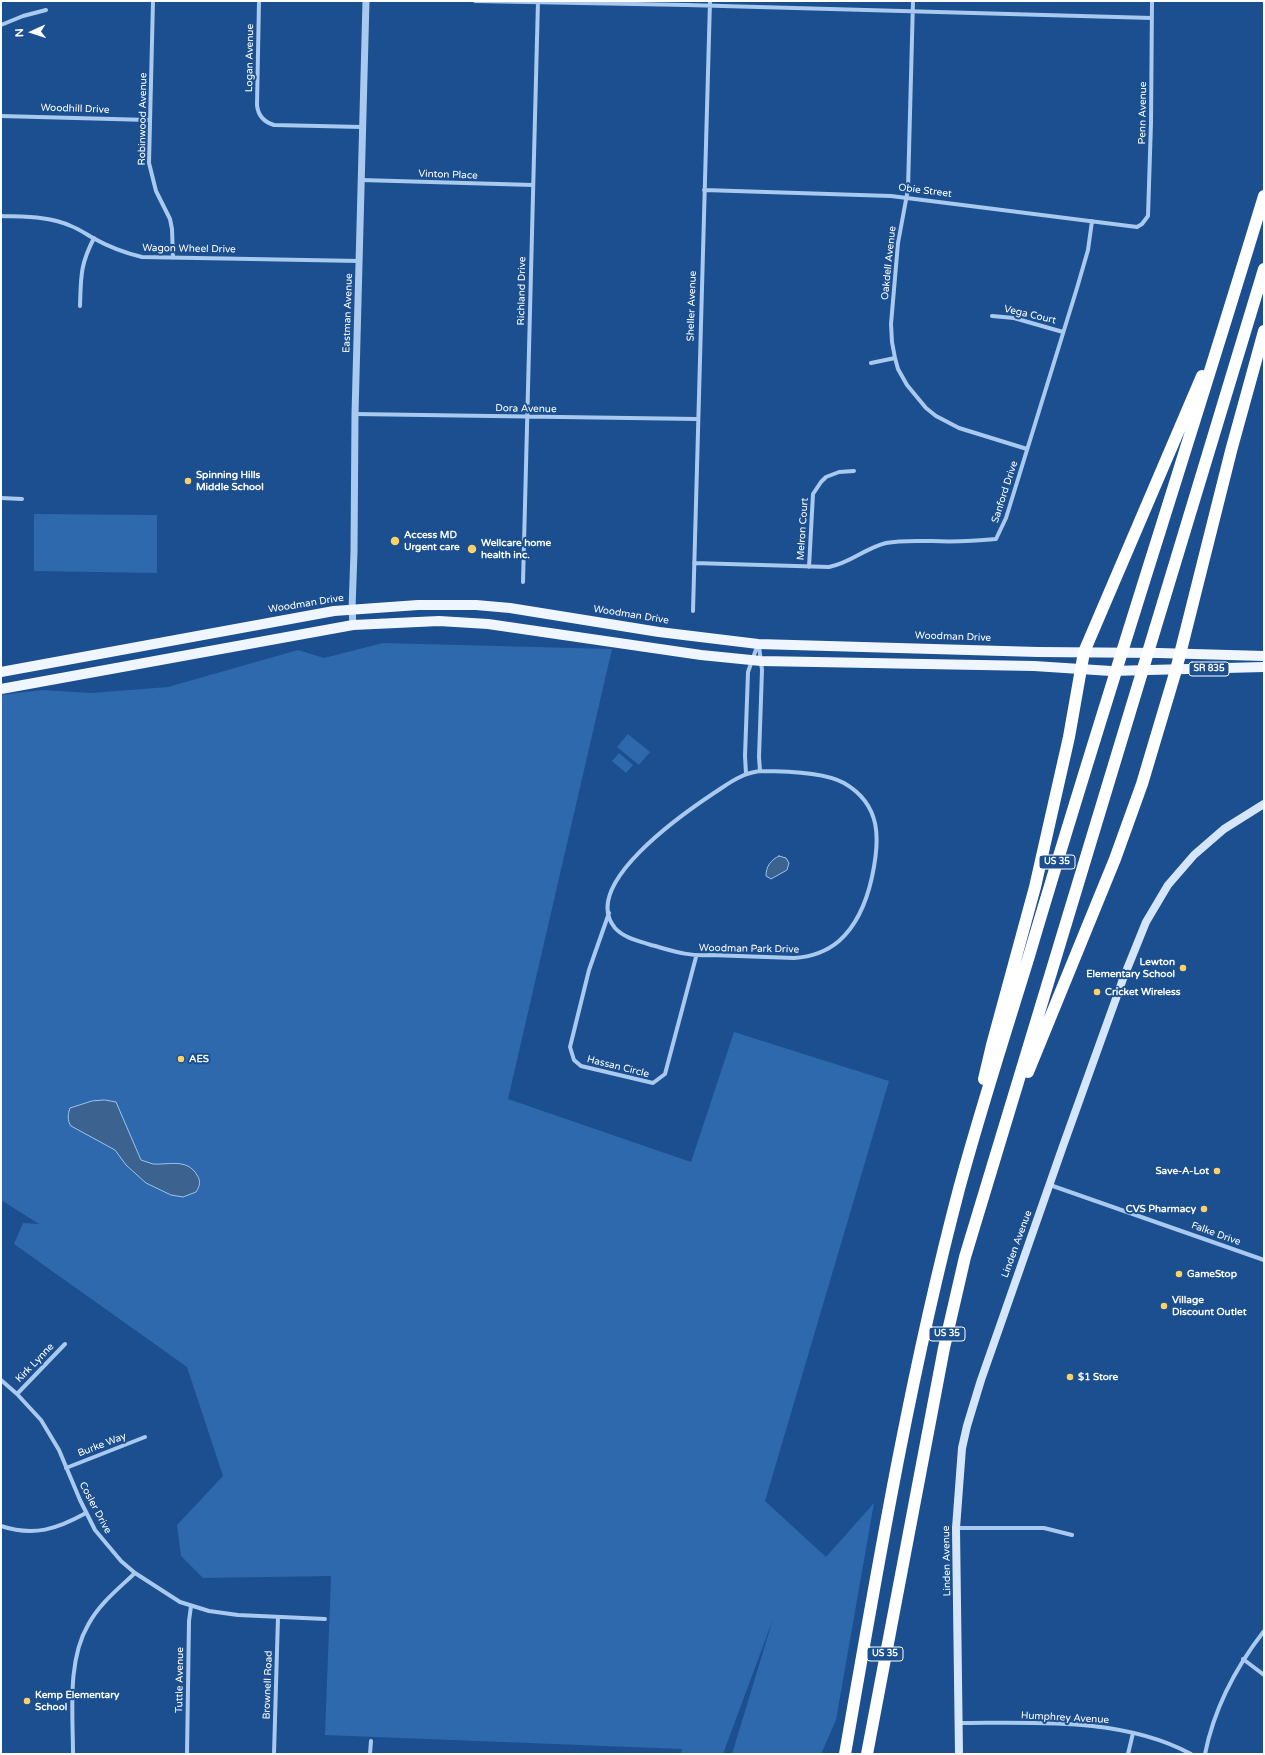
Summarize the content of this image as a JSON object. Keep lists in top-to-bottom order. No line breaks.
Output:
{"streets":{"highway":["US 35"],"main road":["Woodman Drive","SR 835","Linden Avenue"],"street":["Logan Avenue","Woodhill Drive","Penn Avenue","Robinwood Avenue","Vinton Place","Obie Street","Wagon Wheel Drive","Oakdell Avenue","Richland Drive","Sheller Avenue","Eastman Avenue","Vega Court","Dora Avenue","Sanford Drive","Melron Court","Woodman Park Drive","Hassan Circle","Falke Drive","Kirk Lynne","Burke Way","Cosler Drive","Tuttle Avenue","Brownell Road","Humphrey Avenue"]},"crossings":[["Logan Avenue","Eastman Avenue"],["Woodhill Drive","Robinwood Avenue"],["Penn Avenue","Obie Street"],["Robinwood Avenue","Wagon Wheel Drive"],["Vinton Place","Richland Drive"],["Vinton Place","Eastman Avenue"],["Obie Street","Oakdell Avenue"],["Obie Street","Sheller Avenue"],["Obie Street","Sanford Drive"],["Wagon Wheel Drive","Eastman Avenue"],["Oakdell Avenue","Sanford Drive"],["Richland Drive","Dora Avenue"],["Sheller Avenue","Dora Avenue"],["Sheller Avenue","Sanford Drive"],["Eastman Avenue","Dora Avenue"],["Eastman Avenue","Woodman Drive"],["Vega Court","Sanford Drive"],["Sanford Drive","Melron Court"],["Woodman Park Drive","Hassan Circle"],["Falke Drive","Linden Avenue"],["Linden Avenue","Humphrey Avenue"],["Kirk Lynne","Cosler Drive"],["Burke Way","Cosler Drive"],["Cosler Drive","Tuttle Avenue"],["Cosler Drive","Brownell Road"]],"places":["Spinning Hills Middle School","Access MD Urgent care","Wellcare home health inc.","Lewton Elementary School","Cricket Wireless","AES","Save-A-Lot","CVS Pharmacy","GameStop","Village Discount Outlet","$1 Store","Kemp Elementary School"],"north":"left"}
